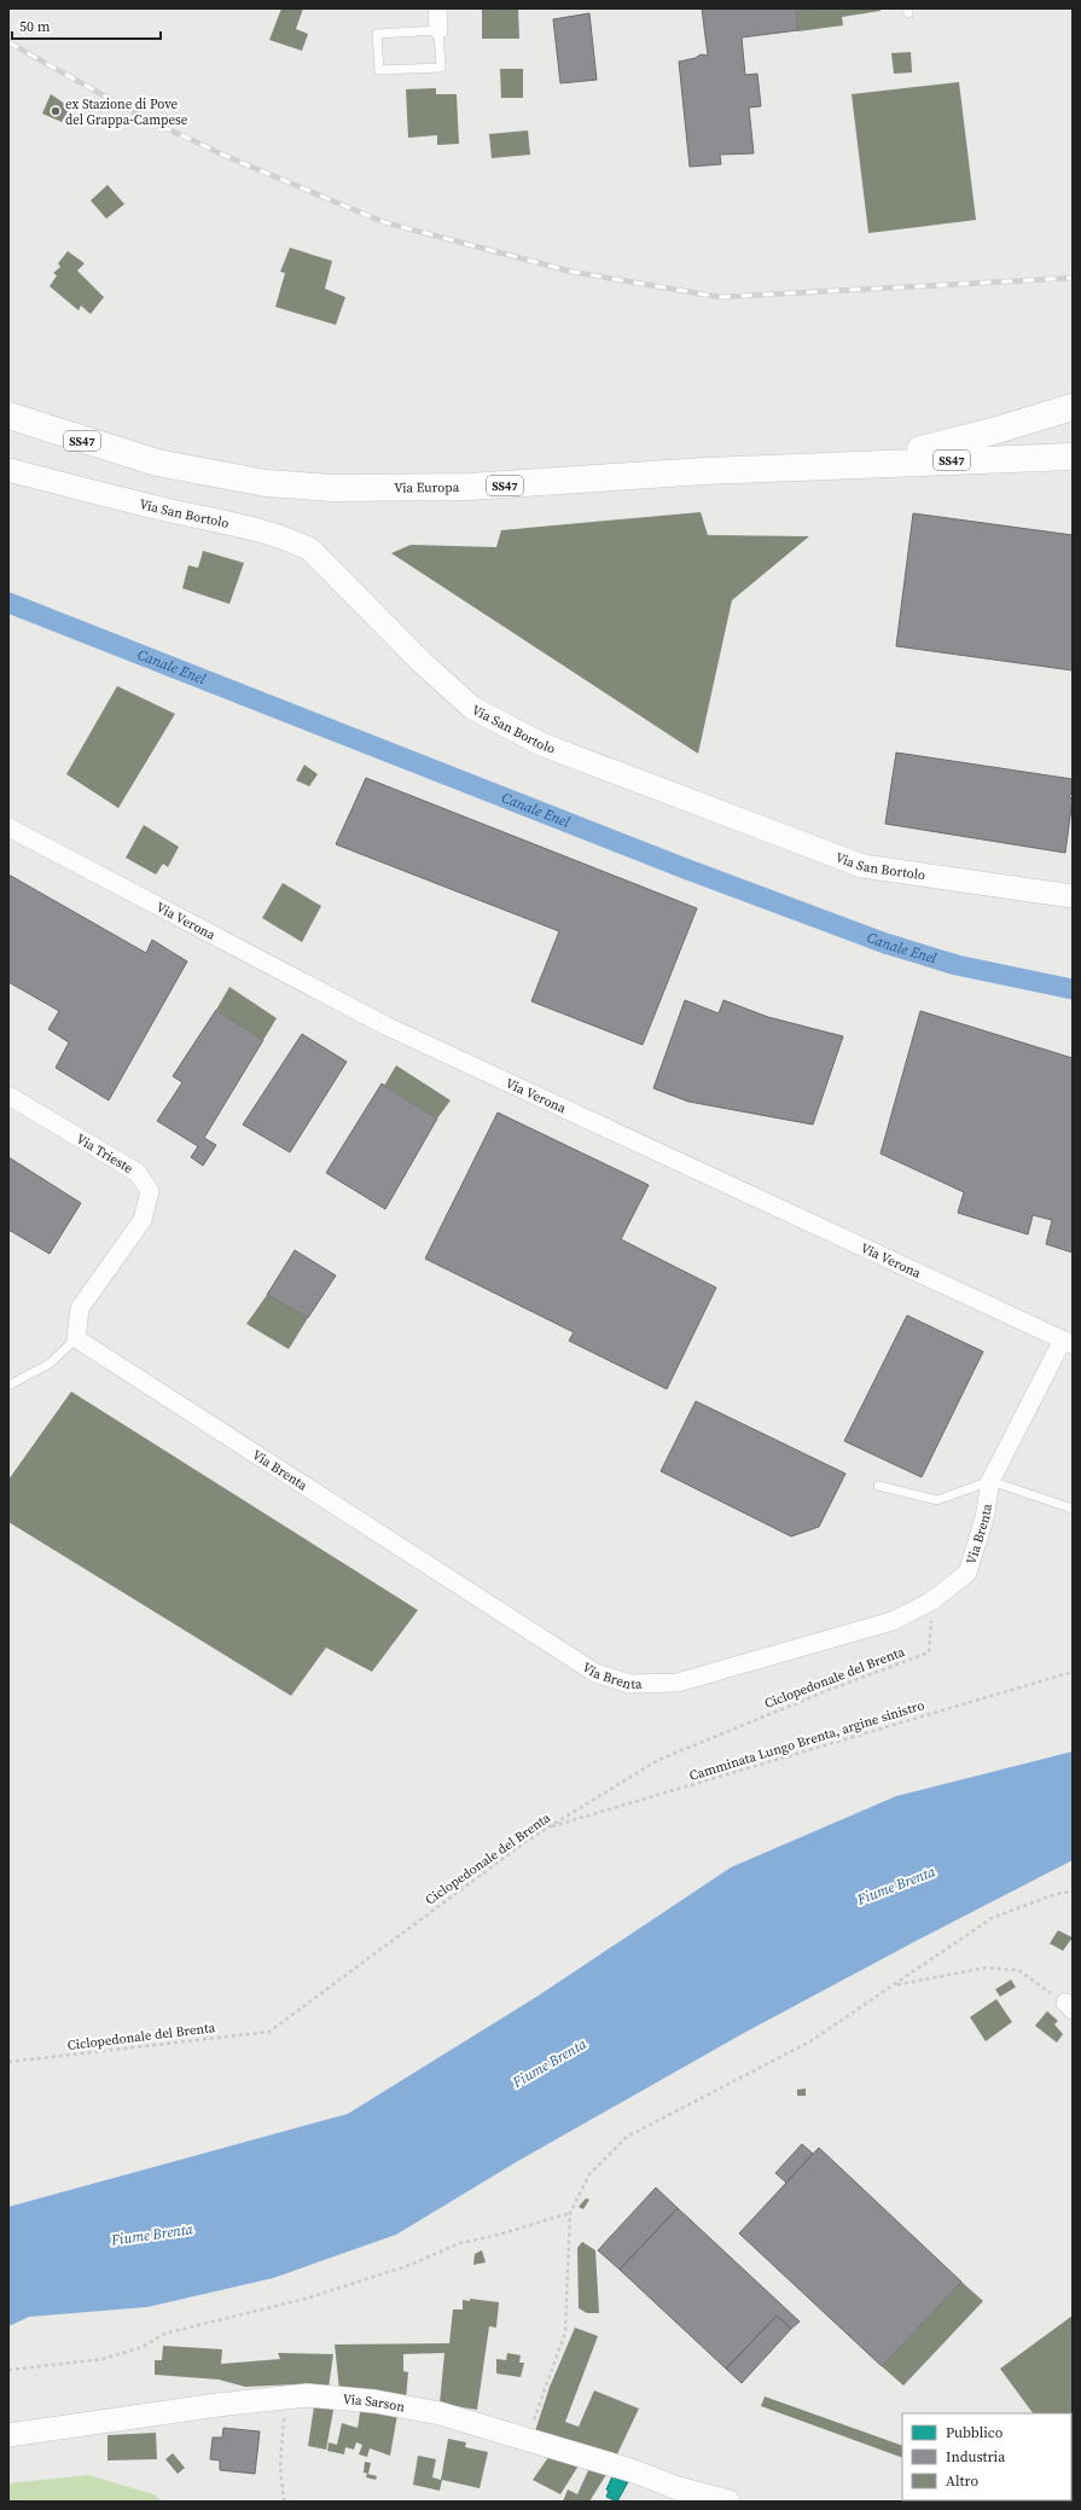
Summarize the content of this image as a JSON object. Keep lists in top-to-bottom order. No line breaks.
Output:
{"streets":{"highway":["SS47","Via Europa"],"street":["Via San Bortolo","Via Verona","Via Trieste","Via Brenta","Via Sarson"],"path":["Ciclopedonale del Brenta","Camminata Lungo Brenta, argine sinistro"]},"crossings":[["SS47","Via Europa"],["Via Verona","Via Brenta"],["Via Trieste","Via Brenta"],["Via Brenta","Ciclopedonale del Brenta"],["Ciclopedonale del Brenta","Camminata Lungo Brenta, argine sinistro"]],"water":["Canale Enel","Fiume Brenta"],"places":["ex Stazione di Pove del Grappa-Campese"],"legend":["Pubblico","Industria","Altro"],"scale_bar":"50 m"}
